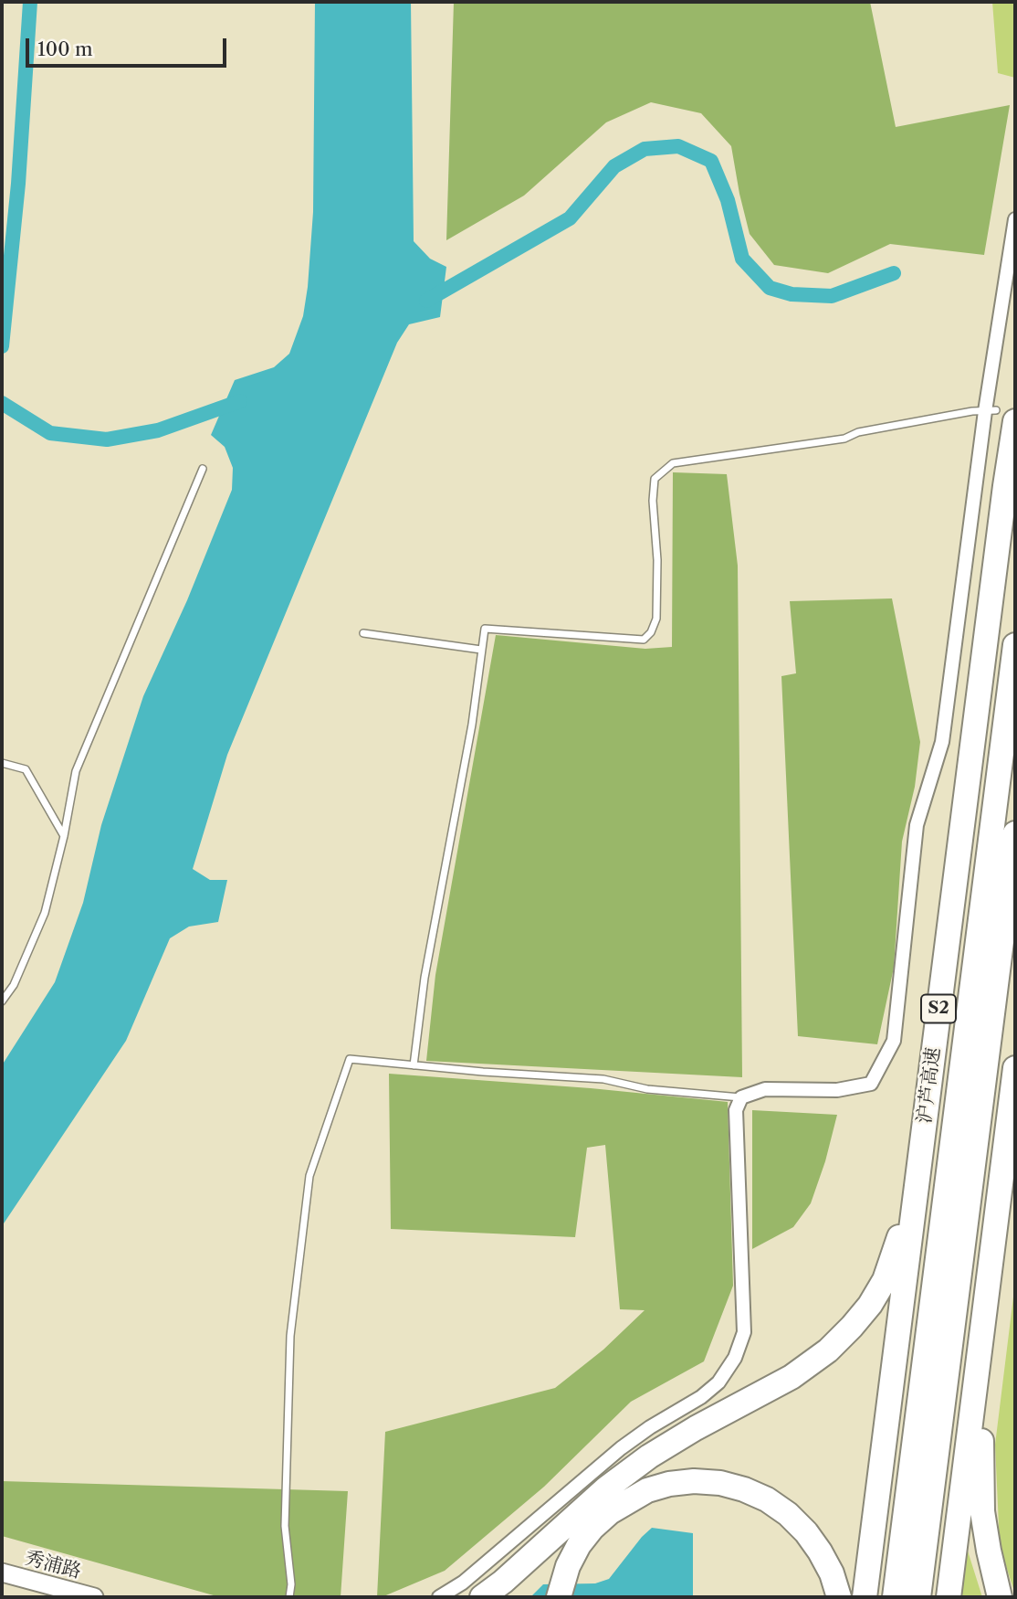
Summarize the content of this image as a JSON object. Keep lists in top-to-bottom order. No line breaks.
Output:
{"streets":{"highway":["S2","沪芦高速"],"main road":["秀浦路"]},"scale_bar":"100 m"}
